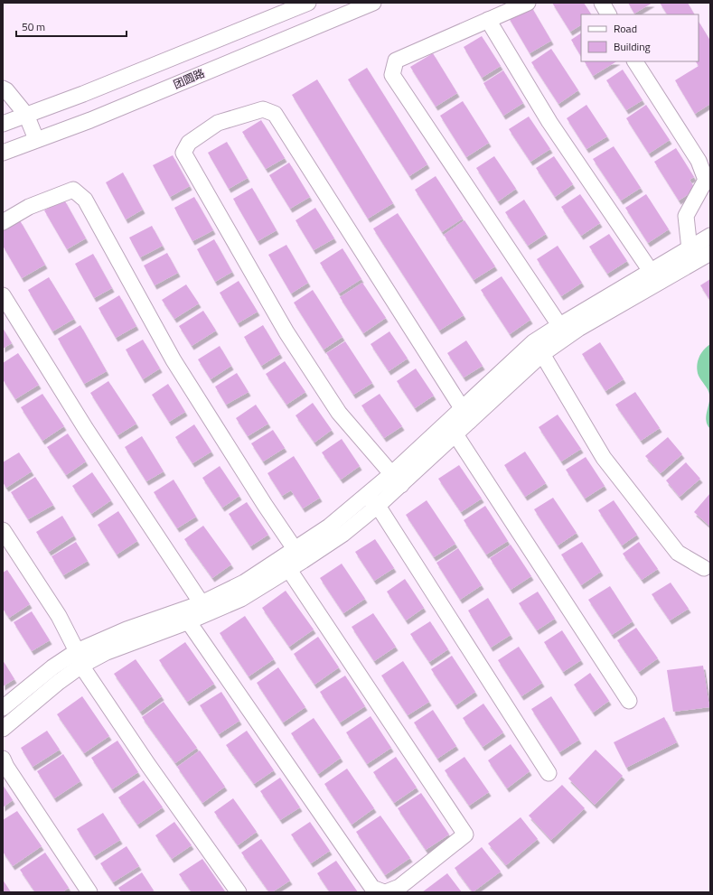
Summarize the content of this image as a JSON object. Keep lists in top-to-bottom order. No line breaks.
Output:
{"streets":{"street":["团圆路"]},"legend":["Road","Building"],"scale_bar":"50 m"}
